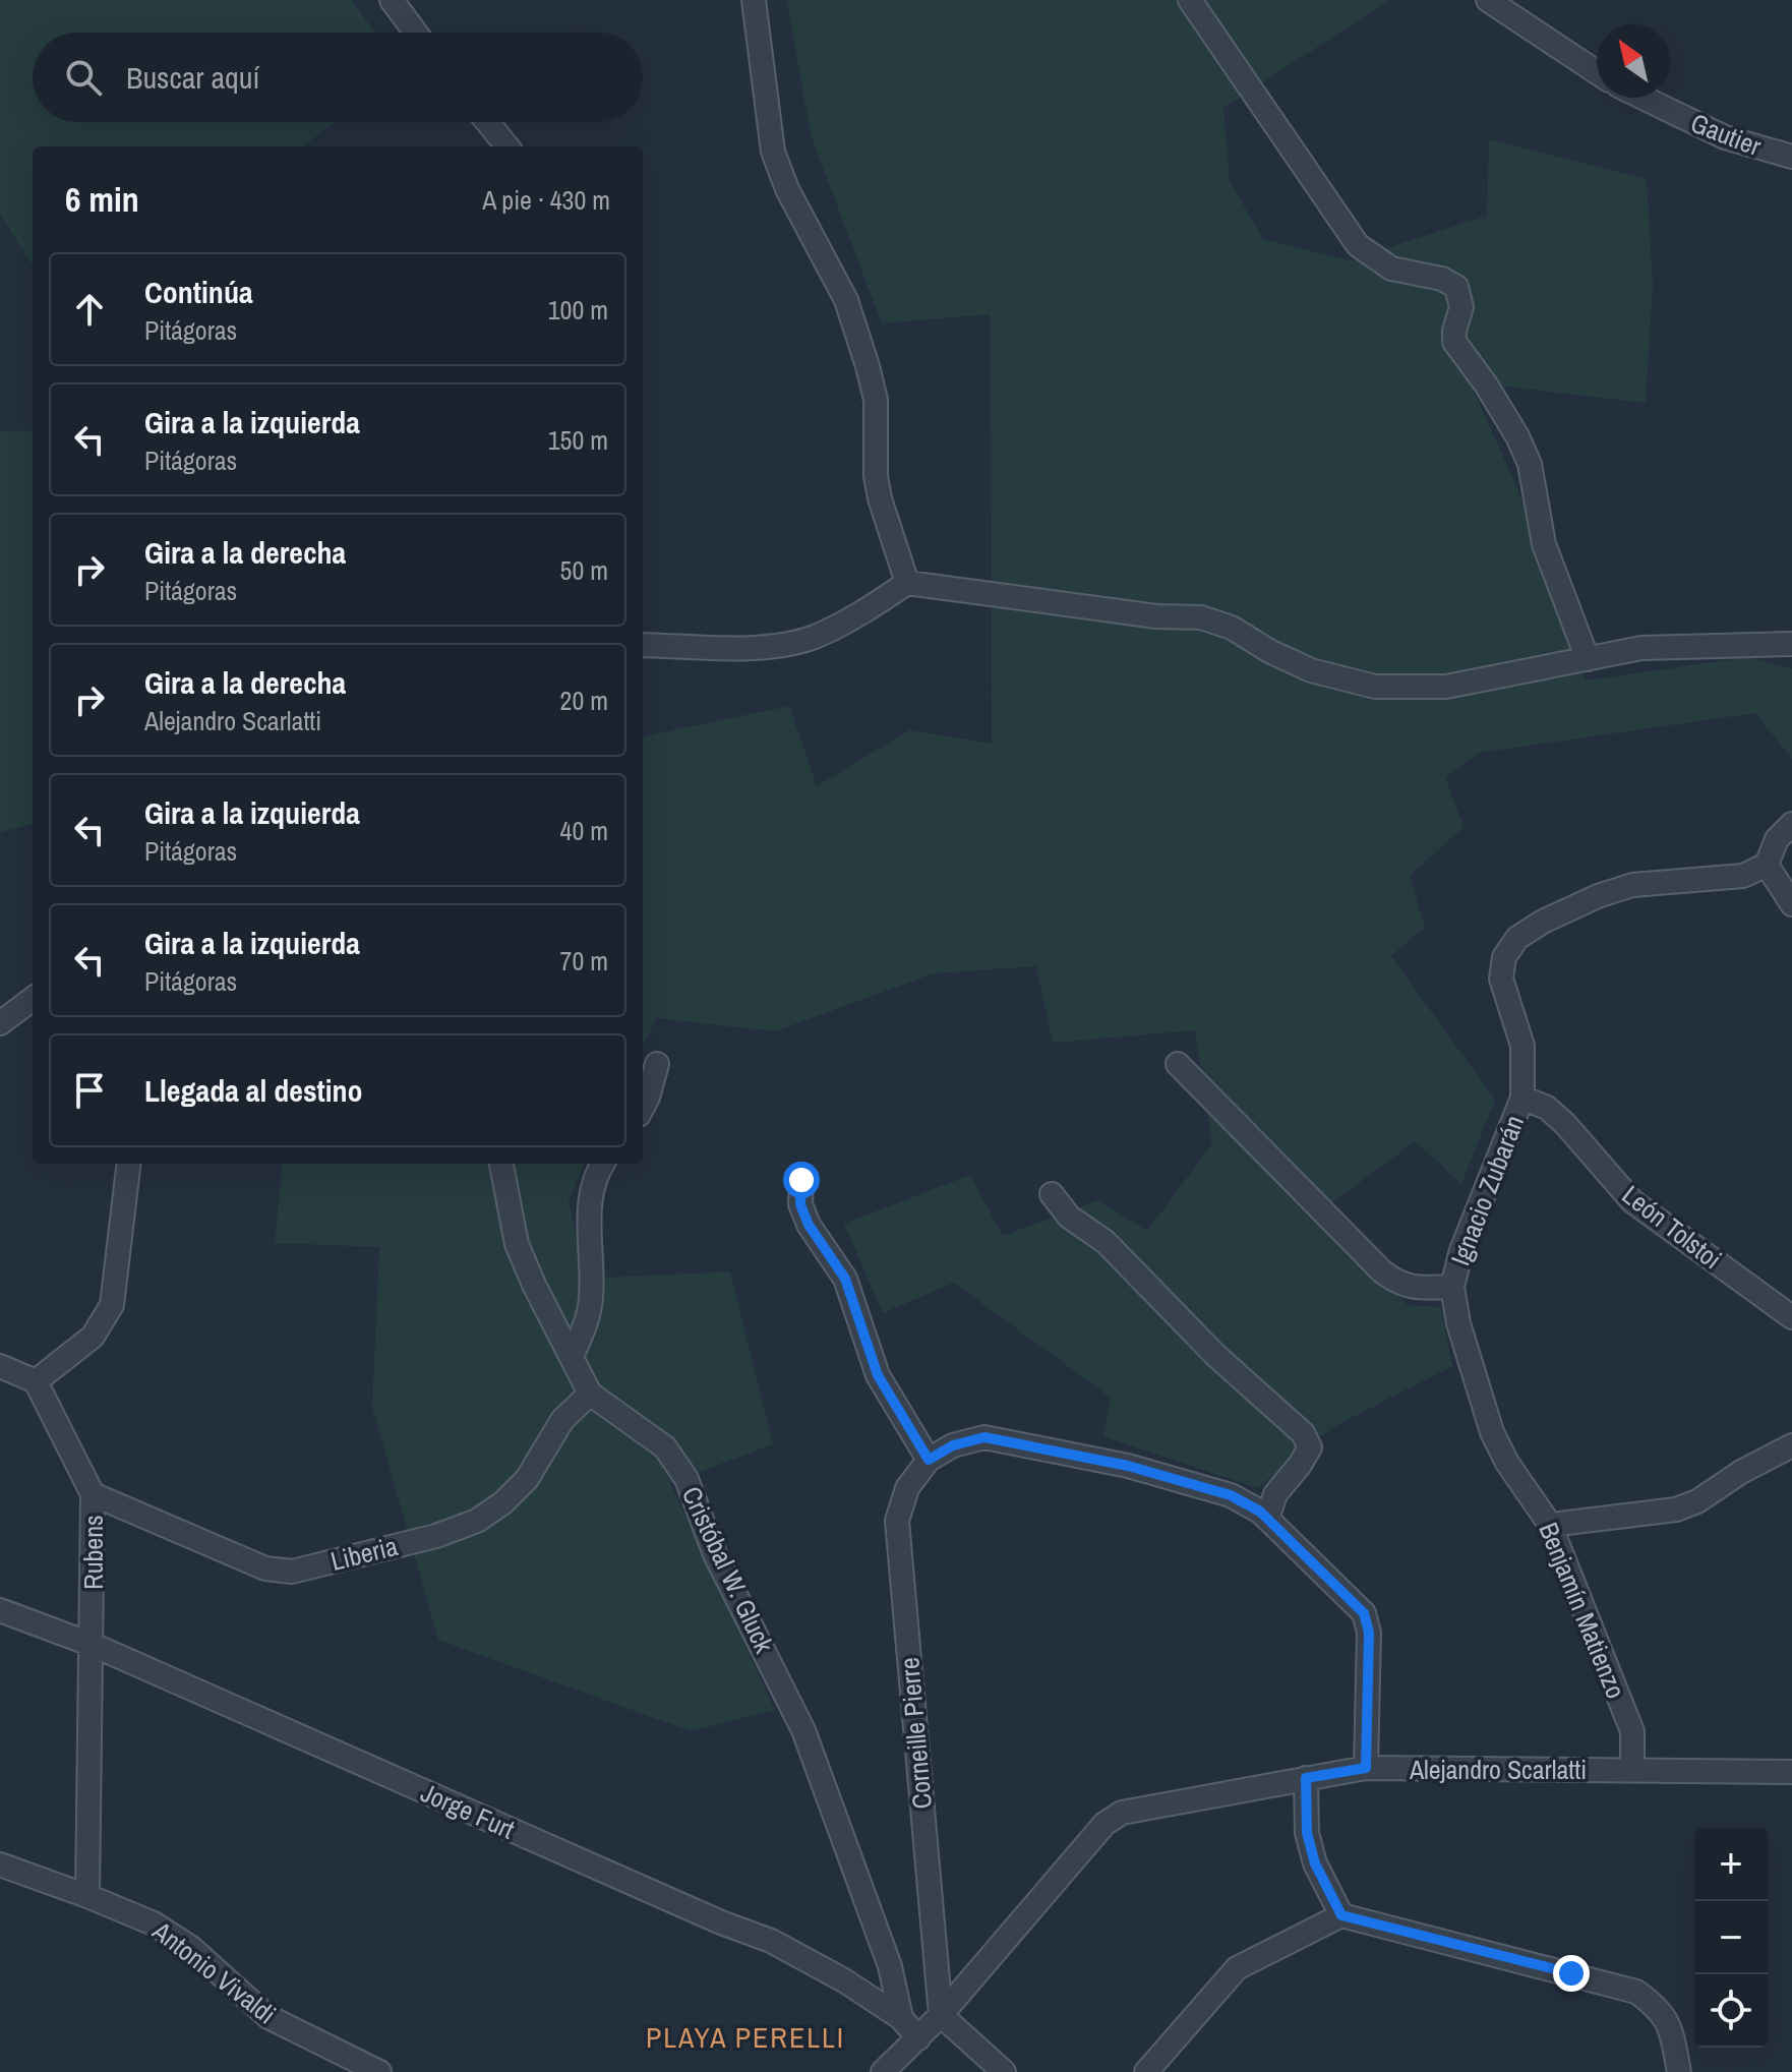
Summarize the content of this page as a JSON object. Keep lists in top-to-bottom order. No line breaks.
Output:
{"streets":{"street":["Gautier","Ignacio Zubarán","León Tolstoi","Rubens","Liberia","Cristóbal W. Gluck","Benjamín Matienzo","Corneille Pierre","Alejandro Scarlatti","Jorge Furt","Antonio Vivaldi"]},"crossings":[["Ignacio Zubarán","León Tolstoi"],["Ignacio Zubarán","Benjamín Matienzo"],["Rubens","Liberia"],["Rubens","Jorge Furt"],["Rubens","Antonio Vivaldi"],["Liberia","Cristóbal W. Gluck"],["Cristóbal W. Gluck","Jorge Furt"],["Benjamín Matienzo","Alejandro Scarlatti"],["Corneille Pierre","Alejandro Scarlatti"],["Alejandro Scarlatti","Jorge Furt"]],"districts":["PLAYA PERELLI"],"north":"top left","page":{"search":"Buscar aquí","heading":["6 min","A pie · 430 m"],"list":[["Continúa","Pitágoras","100 m"],["Gira a la izquierda","Pitágoras","150 m"],["Gira a la derecha","Pitágoras","50 m"],["Gira a la derecha","Alejandro Scarlatti","20 m"],["Gira a la izquierda","Pitágoras","40 m"],["Gira a la izquierda","Pitágoras","70 m"],"Llegada al destino"],"map_buttons":["+","−"]}}
